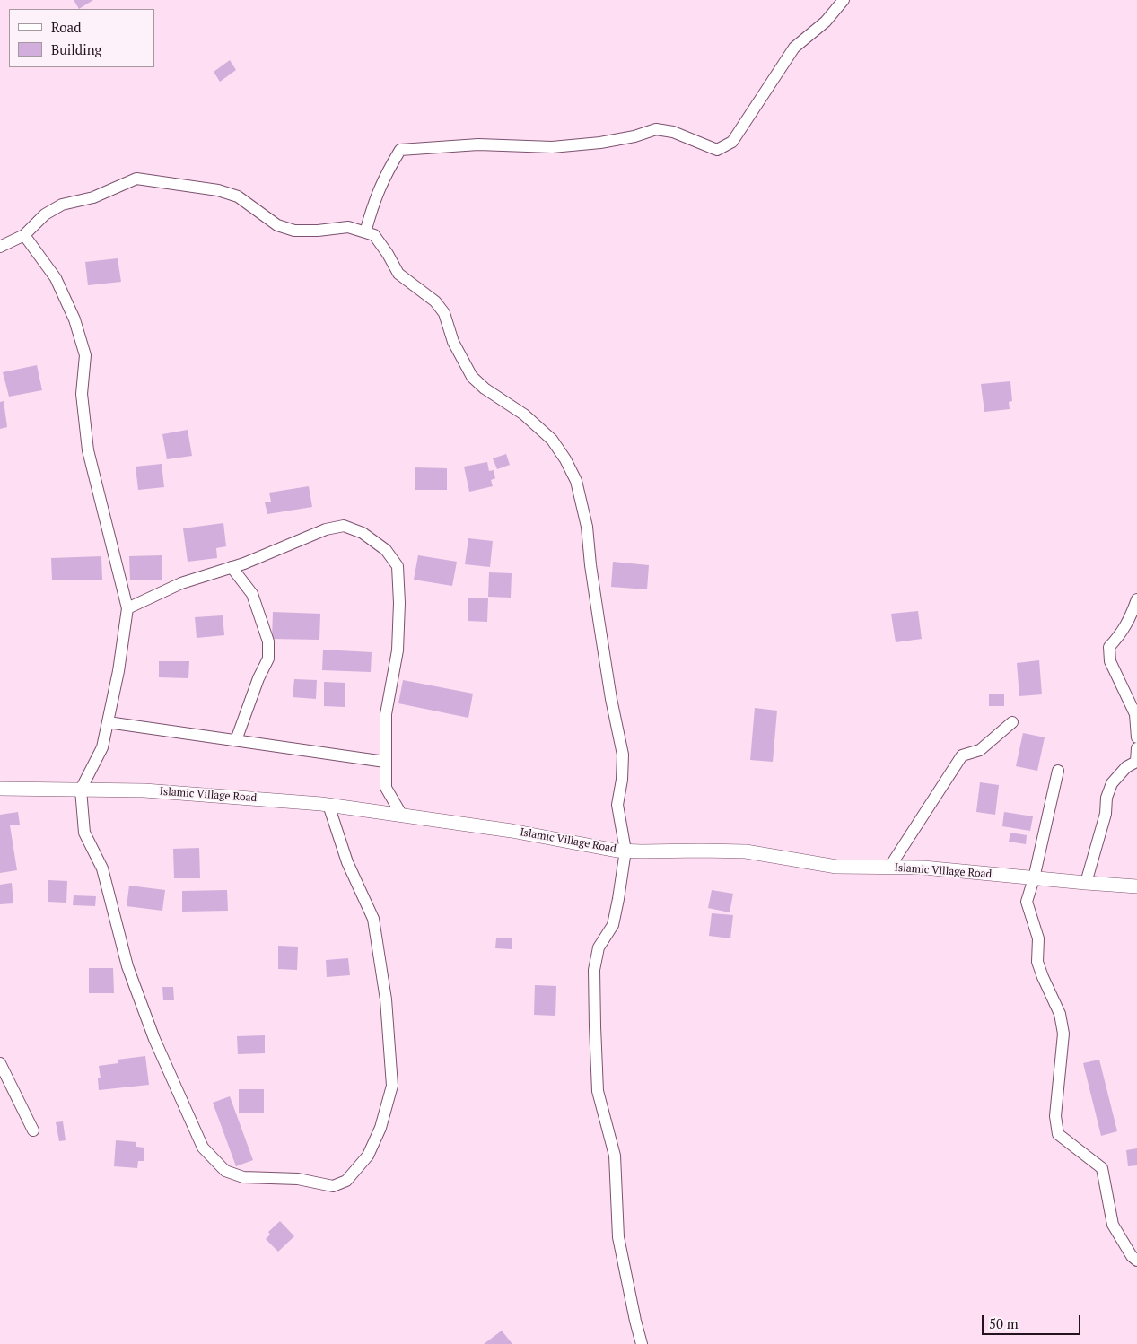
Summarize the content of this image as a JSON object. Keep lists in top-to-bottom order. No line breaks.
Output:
{"streets":{"street":["Islamic Village Road"]},"legend":["Road","Building"],"scale_bar":"50 m"}
